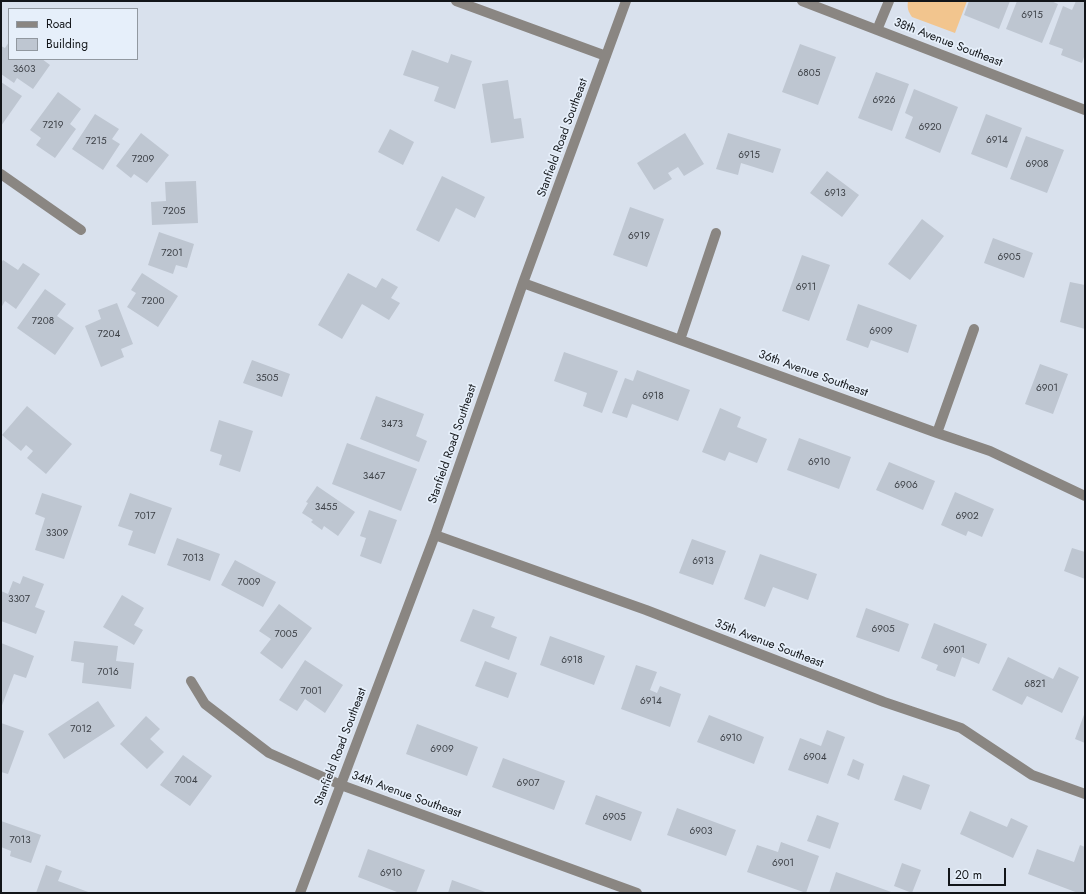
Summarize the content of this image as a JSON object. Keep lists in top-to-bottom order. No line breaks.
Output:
{"streets":{"street":["38th Avenue Southeast","Stanfield Road Southeast","36th Avenue Southeast","35th Avenue Southeast","34th Avenue Southeast"]},"crossings":[["Stanfield Road Southeast","36th Avenue Southeast"],["Stanfield Road Southeast","35th Avenue Southeast"],["Stanfield Road Southeast","34th Avenue Southeast"]],"house_numbers":["6915","3603","6805","6926","7219","6920","6914","7215","6915","7209","6908","6913","7205","6919","7201","6905","6911","7200","7208","6909","7204","3505","6901","6918","3473","6910","3467","6906","3455","7017","6902","3309","7013","6913","7009","3307","6905","7005","6901","6918","7016","6821","7001","6914","7012","6910","6909","6904","7004","6907","6905","6903","7013","6901","6910"],"legend":["Road","Building"],"scale_bar":"20 m"}
